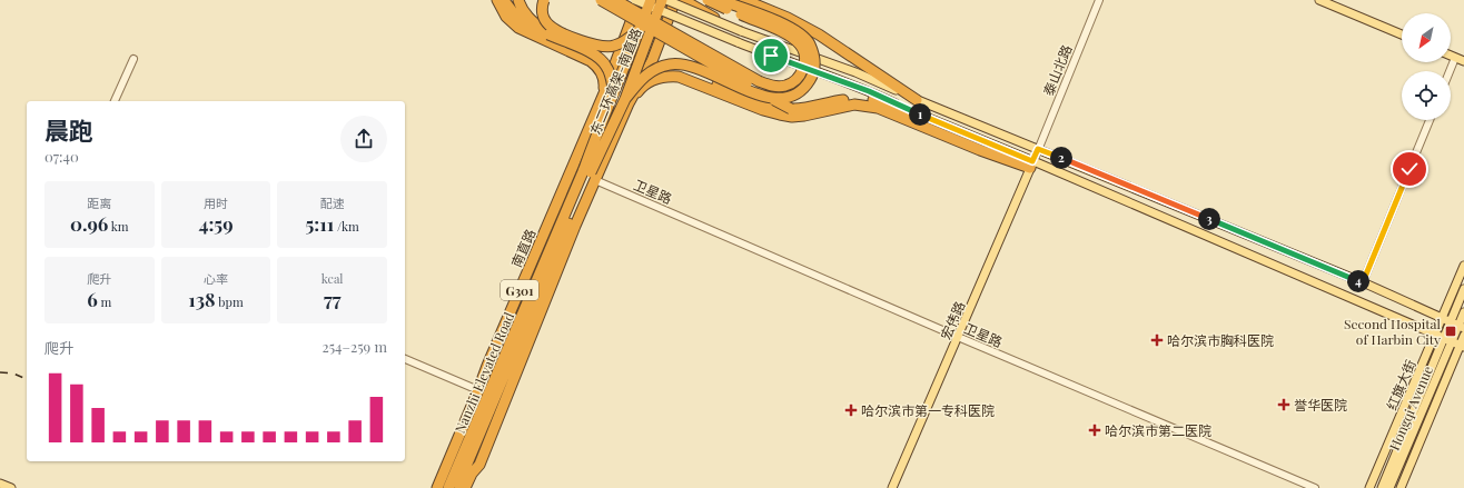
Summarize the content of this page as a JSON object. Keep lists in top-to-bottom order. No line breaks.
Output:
{"streets":{"highway":["东二环高架-南直路","南直路","G301","Nanzhi Elevated Road"],"main road":["宏伟路","红旗大街","Hongqi Avenue"],"street":["泰山北路","卫星路"]},"crossings":[["泰山北路","宏伟路"],["东二环高架-南直路","卫星路"],["东二环高架-南直路","南直路"],["东二环高架-南直路","G301"],["东二环高架-南直路","Nanzhi Elevated Road"],["卫星路","G301"],["卫星路","宏伟路"],["卫星路","Nanzhi Elevated Road"],["南直路","G301"],["G301","Nanzhi Elevated Road"]],"places":{"transit":["Second Hospital of Harbin City"],"health":["哈尔滨市胸科医院","誉华医院","哈尔滨市第一专科医院","哈尔滨市第二医院"]},"north":"bottom left","page":{"heading":["晨跑","07:40"],"pins":["1","2","3","4"],"stats":[["距离","0.96 km"],["用时","4:59"],["配速","5:11 /km"],["爬升","6 m"],["心率","138 bpm"],["kcal","77"]],"chart":["爬升","254–259 m"]}}
